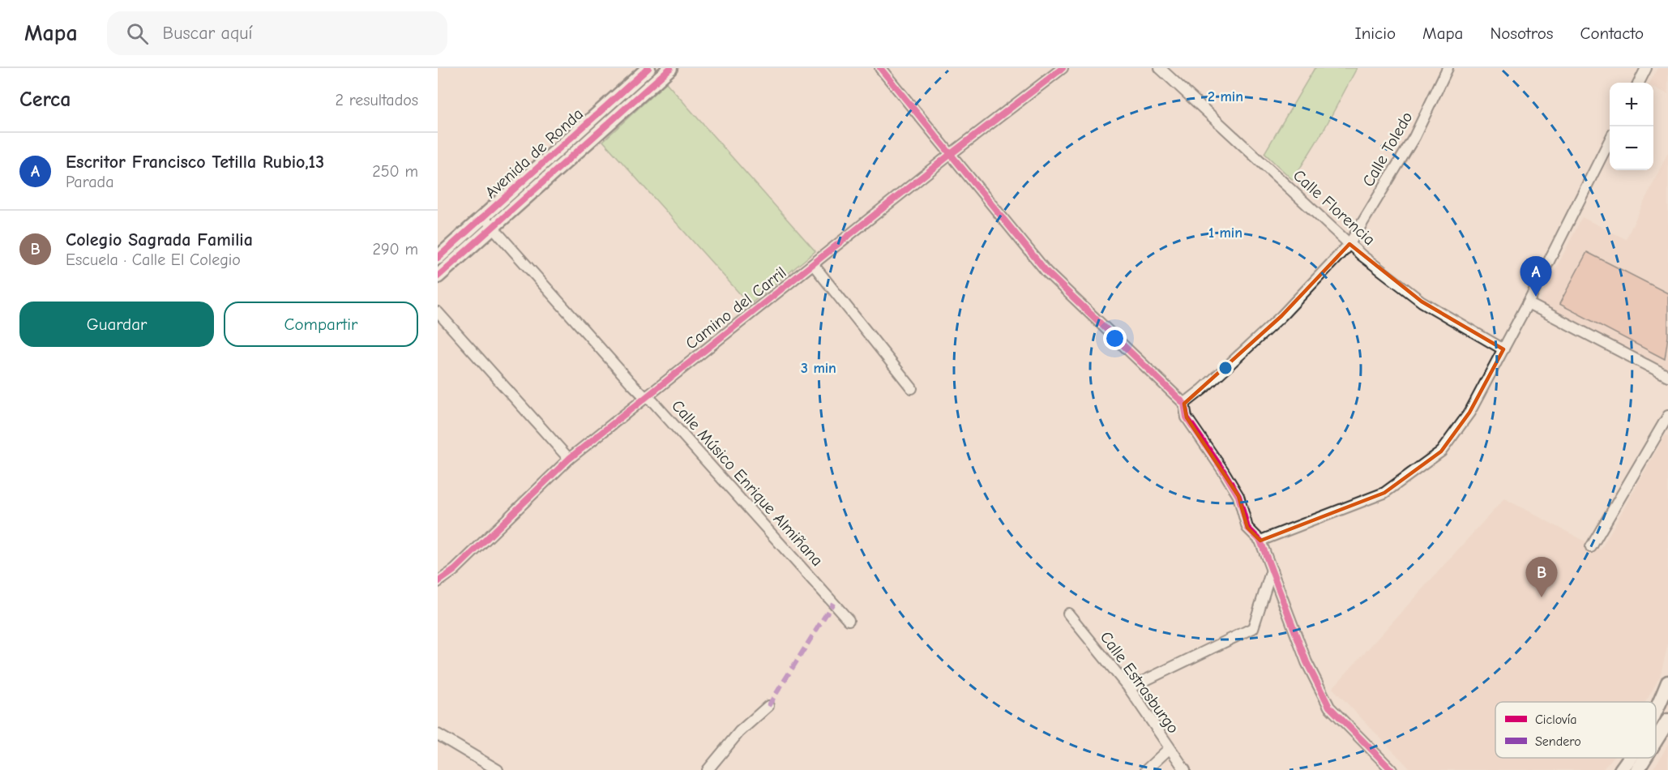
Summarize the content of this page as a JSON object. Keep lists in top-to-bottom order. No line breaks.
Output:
{"streets":{"street":["Calle Toledo","Avenida de Ronda","Calle Florencia","Camino del Carril","Calle Músico Enrique Almiñana","Calle Estrasburgo"]},"crossings":[["Calle Toledo","Calle Florencia"],["Avenida de Ronda","Calle Músico Enrique Almiñana"],["Camino del Carril","Calle Músico Enrique Almiñana"]],"legend":["Ciclovía","Sendero"],"page":{"header":"Mapa","search":"Buscar aquí","nav":["Inicio","Mapa","Nosotros","Contacto"],"heading":["Cerca","2 resultados"],"map_buttons":["+","−"],"list":[{"mark":"A","name":"Escritor Francisco Tetilla Rubio,13","note":"Parada","value":"250 m"},{"mark":"B","name":"Colegio Sagrada Familia","note":"Escuela · Calle El Colegio","value":"290 m"}],"pins":["A","B"],"buttons":["Guardar","Compartir"]},"rings":["2 min","1 min","3 min"]}
